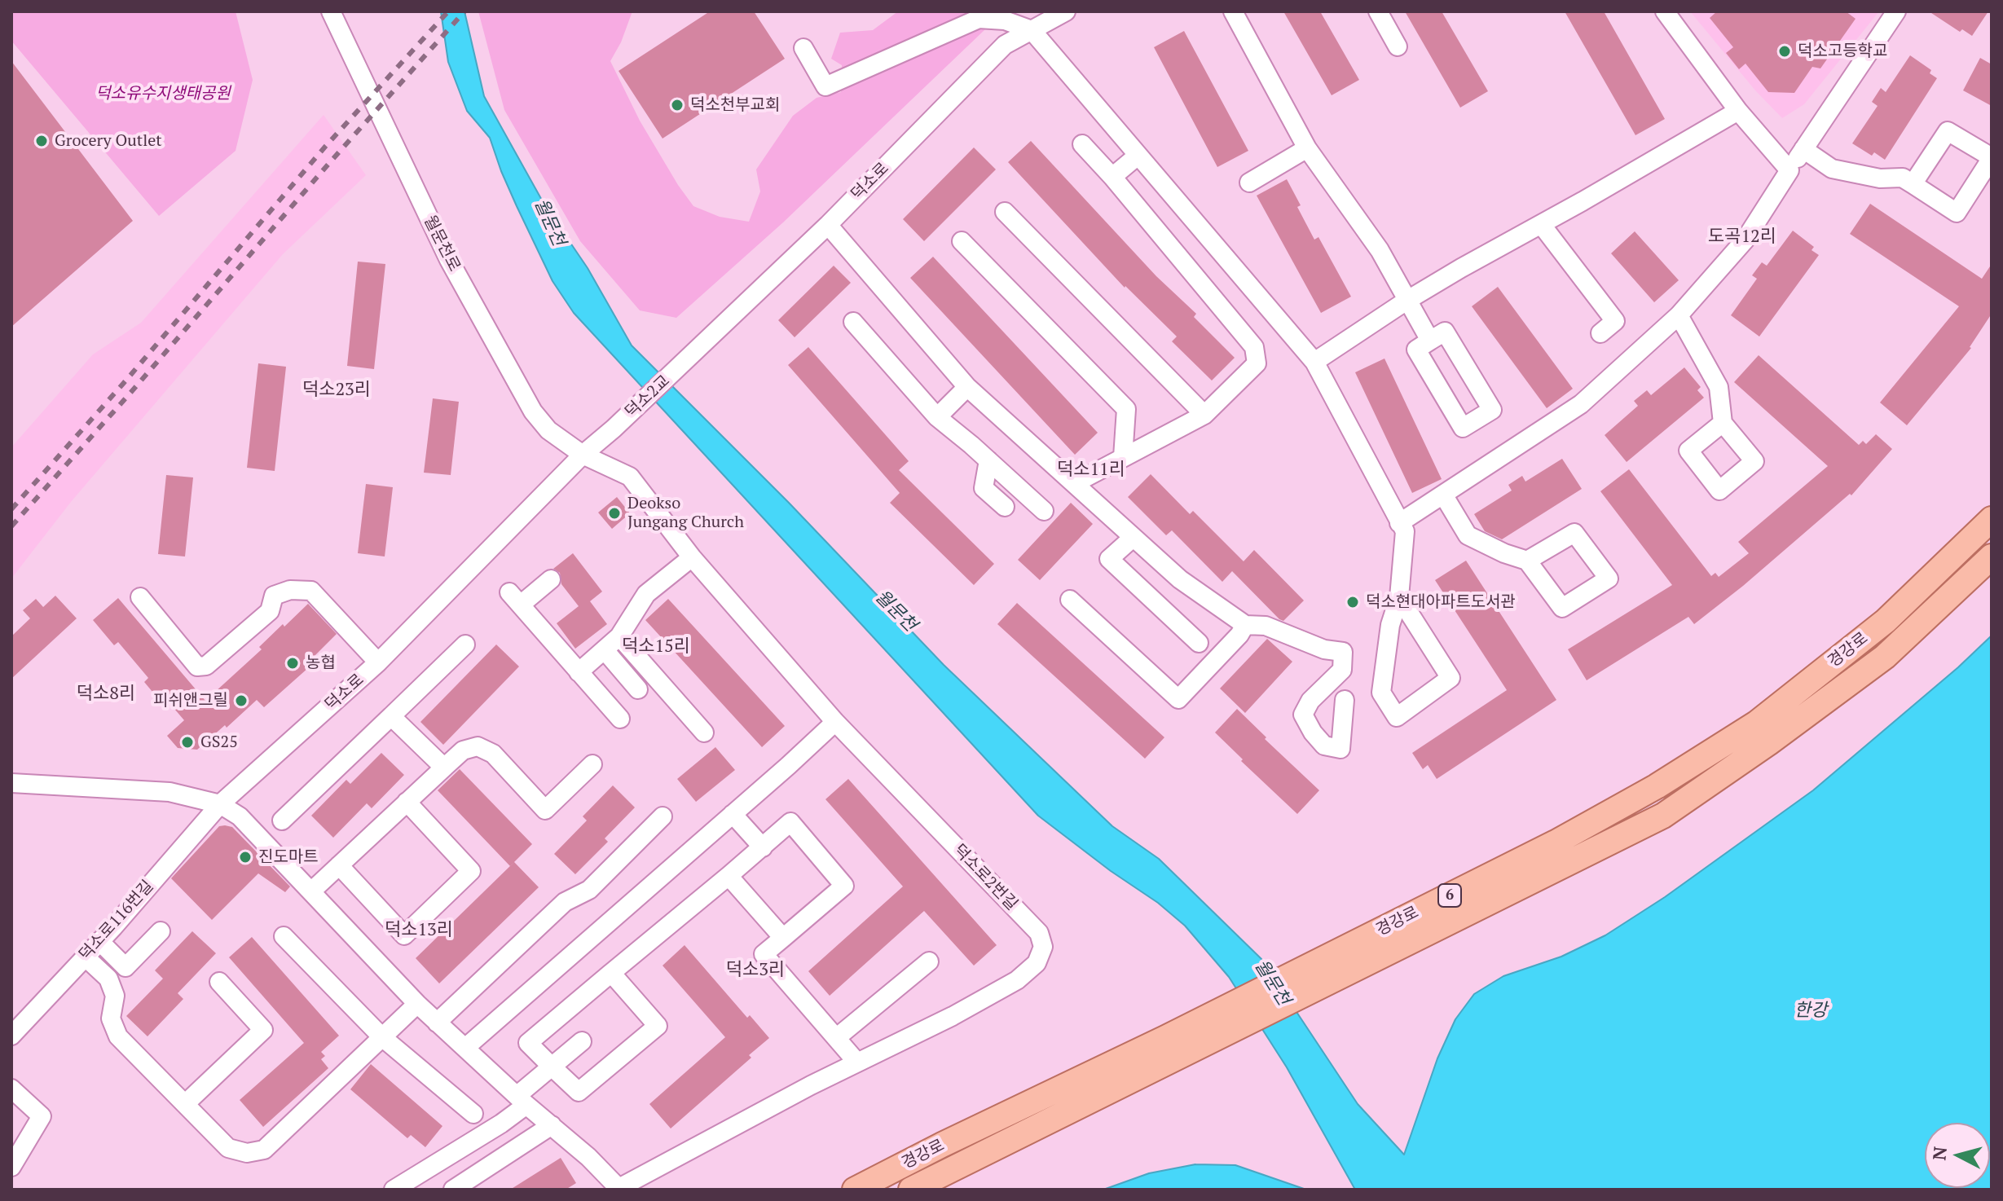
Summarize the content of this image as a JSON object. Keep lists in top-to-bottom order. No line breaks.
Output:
{"streets":{"main road":["경강로","6"],"street":["덕소로","월문천로","덕소2교","덕소로2번길","덕소로116번길"]},"crossings":[["덕소로","월문천로"],["덕소로","덕소2교"],["덕소로","덕소로2번길"],["덕소로","덕소로116번길"],["월문천로","덕소로2번길"]],"districts":["도곡12리","덕소23리","덕소11리","덕소15리","덕소8리","덕소13리","덕소3리"],"water":["월문천","한강"],"parks":["덕소유수지생태공원"],"places":["덕소고등학교","덕소천부교회","Grocery Outlet","Deokso Jungang Church","덕소현대아파트도서관","농협","피쉬앤그릴","GS25","진도마트"],"north":"left"}
